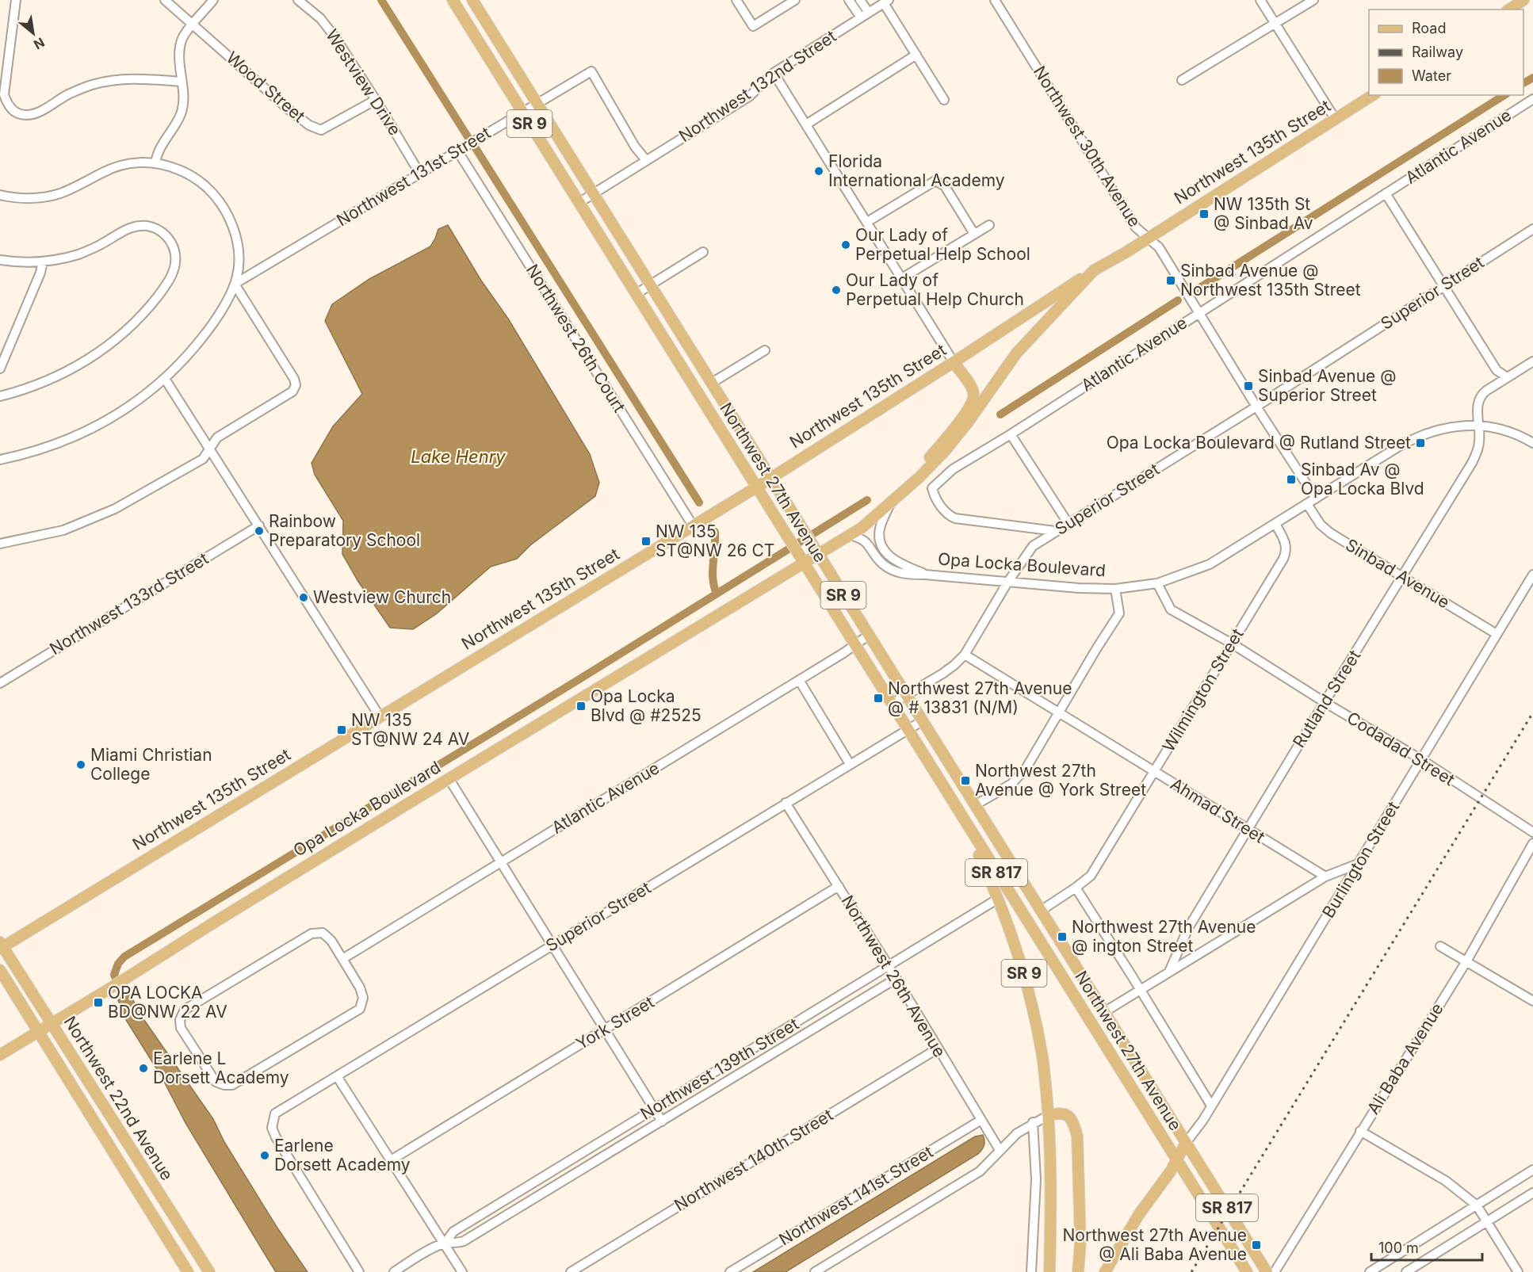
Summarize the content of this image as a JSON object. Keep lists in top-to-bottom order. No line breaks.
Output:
{"streets":{"main road":["SR 9","Northwest 135th Street","Northwest 27th Avenue","Opa Locka Boulevard","SR 817","Northwest 22nd Avenue"],"street":["Westview Drive","Northwest 132nd Street","Wood Street","Northwest 30th Avenue","Atlantic Avenue","Northwest 131st Street","Superior Street","Northwest 26th Court","Sinbad Avenue","Northwest 133rd Street","Wilmington Street","Rutland Street","Codadad Street","Ahmad Street","Burlington Street","Northwest 26th Avenue","York Street","Ali Baba Avenue","Northwest 139th Street","Northwest 140th Street","Northwest 141st Street"]},"crossings":[["Westview Drive","Wood Street"],["Westview Drive","Northwest 131st Street"],["Northwest 132nd Street","Northwest 131st Street"],["Northwest 132nd Street","Northwest 27th Avenue"],["SR 9","Northwest 27th Avenue"],["SR 9","Northwest 139th Street"],["Northwest 30th Avenue","Atlantic Avenue"],["Northwest 30th Avenue","Northwest 135th Street"],["Northwest 30th Avenue","Opa Locka Boulevard"],["Atlantic Avenue","Superior Street"],["Atlantic Avenue","Northwest 27th Avenue"],["Northwest 135th Street","Northwest 26th Court"],["Northwest 135th Street","Northwest 27th Avenue"],["Northwest 135th Street","Opa Locka Boulevard"],["Northwest 135th Street","Northwest 22nd Avenue"],["Northwest 131st Street","Northwest 26th Court"],["Northwest 131st Street","Northwest 27th Avenue"],["Superior Street","Northwest 27th Avenue"],["Superior Street","Opa Locka Boulevard"],["Superior Street","Ahmad Street"],["Superior Street","Northwest 26th Avenue"],["Northwest 27th Avenue","Opa Locka Boulevard"],["Northwest 27th Avenue","Wilmington Street"],["Northwest 27th Avenue","Burlington Street"],["Opa Locka Boulevard","Sinbad Avenue"],["Opa Locka Boulevard","Wilmington Street"],["Opa Locka Boulevard","Rutland Street"],["Opa Locka Boulevard","Codadad Street"],["Opa Locka Boulevard","Northwest 22nd Avenue"],["Sinbad Avenue","Rutland Street"],["Sinbad Avenue","Burlington Street"],["Wilmington Street","Codadad Street"],["Wilmington Street","Ahmad Street"],["Rutland Street","Codadad Street"],["Rutland Street","Ahmad Street"],["Codadad Street","Burlington Street"],["Northwest 26th Avenue","York Street"],["Northwest 26th Avenue","Northwest 139th Street"],["Northwest 26th Avenue","Northwest 140th Street"],["Northwest 26th Avenue","Northwest 141st Street"]],"water":["Lake Henry"],"places":{"other":["Florida International Academy","Our Lady of Perpetual Help School","Our Lady of Perpetual Help Church","Rainbow Preparatory School","Westview Church","Miami Christian College","Earlene L Dorsett Academy","Earlene Dorsett Academy"],"transit":["NW 135th St @ Sinbad Av","Sinbad Avenue @ Northwest 135th Street","Sinbad Avenue @ Superior Street","Opa Locka Boulevard @ Rutland Street","Sinbad Av @ Opa Locka Blvd","NW 135 ST@NW 26 CT","Northwest 27th Avenue @ # 13831 (N/M)","Opa Locka Blvd @ #2525","NW 135 ST@NW 24 AV","Northwest 27th Avenue @ York Street","Northwest 27th Avenue @ ington Street","OPA LOCKA BD@NW 22 AV","Northwest 27th Avenue @ Ali Baba Avenue"]},"legend":["Road","Railway","Water"],"scale_bar":"100 m","north":"bottom right"}
